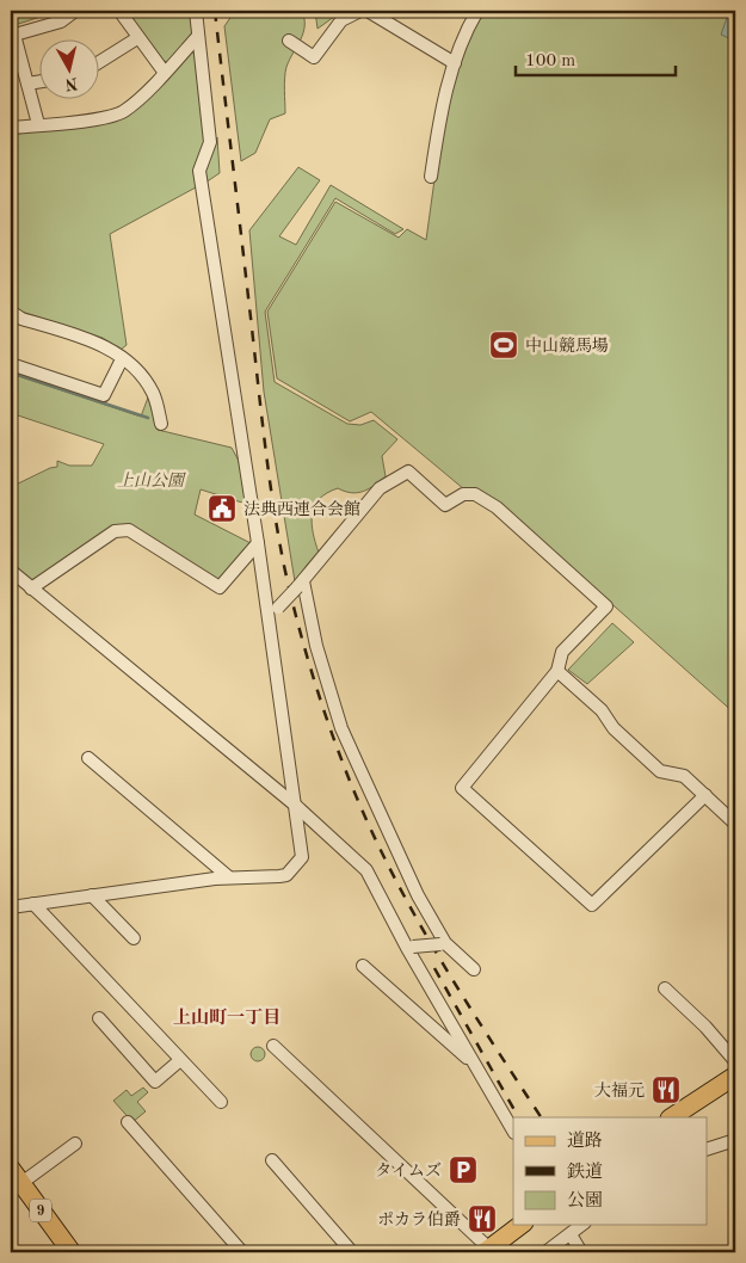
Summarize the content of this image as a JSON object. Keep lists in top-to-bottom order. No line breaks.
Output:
{"streets":{"main road":["9"]},"districts":["上山町一丁目"],"parks":["上山公園"],"places":{"sports":["中山競馬場"],"public building":["法典西連合会館"],"restaurant":["大福元","ポカラ伯爵"],"parking":["タイムズ"]},"legend":["道路","鉄道","公園"],"scale_bar":"100 m","north":"bottom"}
